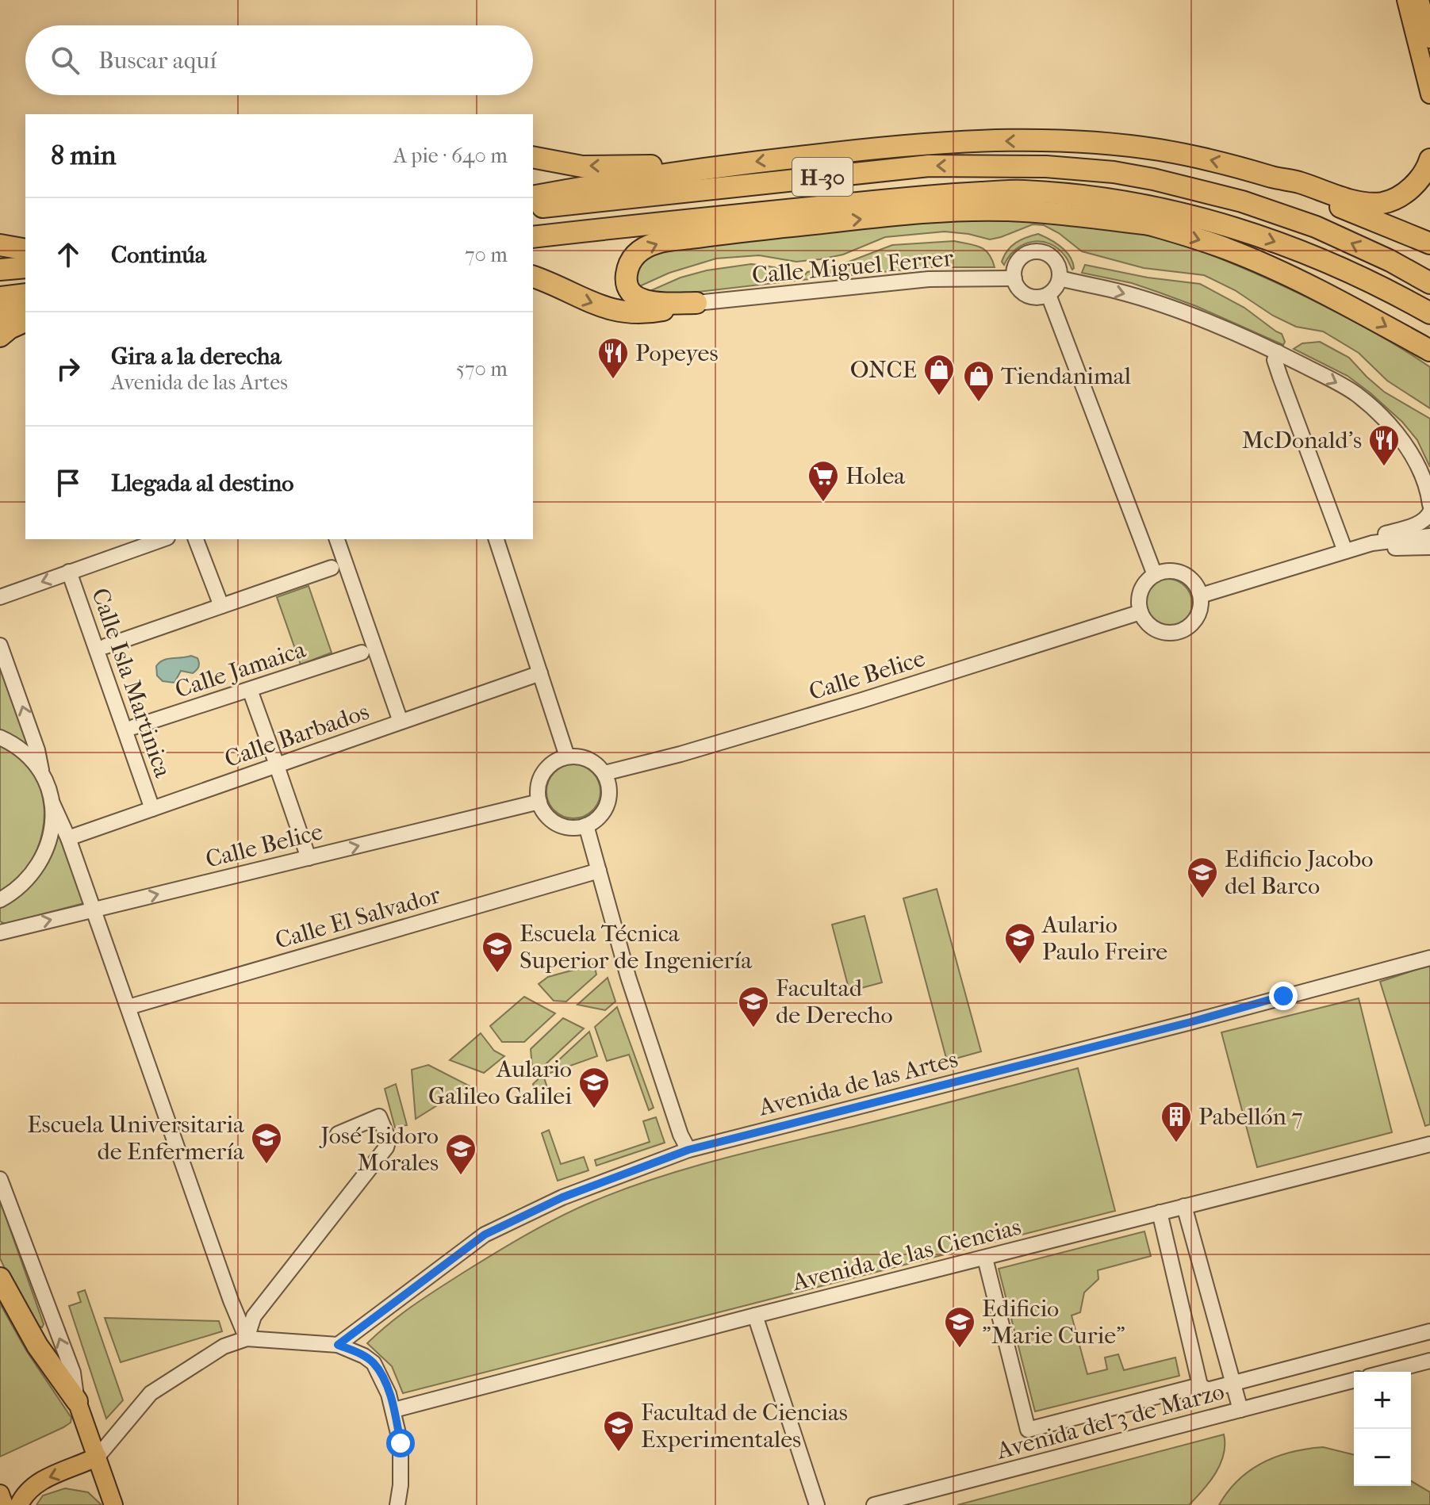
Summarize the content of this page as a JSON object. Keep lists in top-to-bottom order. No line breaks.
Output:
{"streets":{"highway":["H-30"],"street":["Calle Miguel Ferrer","Calle Jamaica","Calle Belice","Calle Isla Martinica","Calle Barbados","Calle El Salvador","Avenida de las Artes","Avenida de las Ciencias","Avenida del 3 de Marzo"]},"crossings":[["Calle Isla Martinica","Calle Barbados"]],"one_way":["Calle Belice"],"places":{"restaurant":["Popeyes","McDonald's"],"shop":["ONCE","Tiendanimal"],"supermarket":["Holea"],"school or university":["Edificio Jacobo del Barco","Aulario Paulo Freire","Escuela Técnica Superior de Ingeniería","Facultad de Derecho","Aulario Galileo Galilei","Escuela Universitaria de Enfermería","José Isidoro Morales","Edificio \"Marie Curie\"","Facultad de Ciencias Experimentales"],"building":["Pabellón 7"]},"page":{"search":"Buscar aquí","heading":["8 min","A pie · 640 m"],"list":[["Continúa","70 m"],["Gira a la derecha","Avenida de las Artes","570 m"],"Llegada al destino"],"map_buttons":["+","−"]}}
